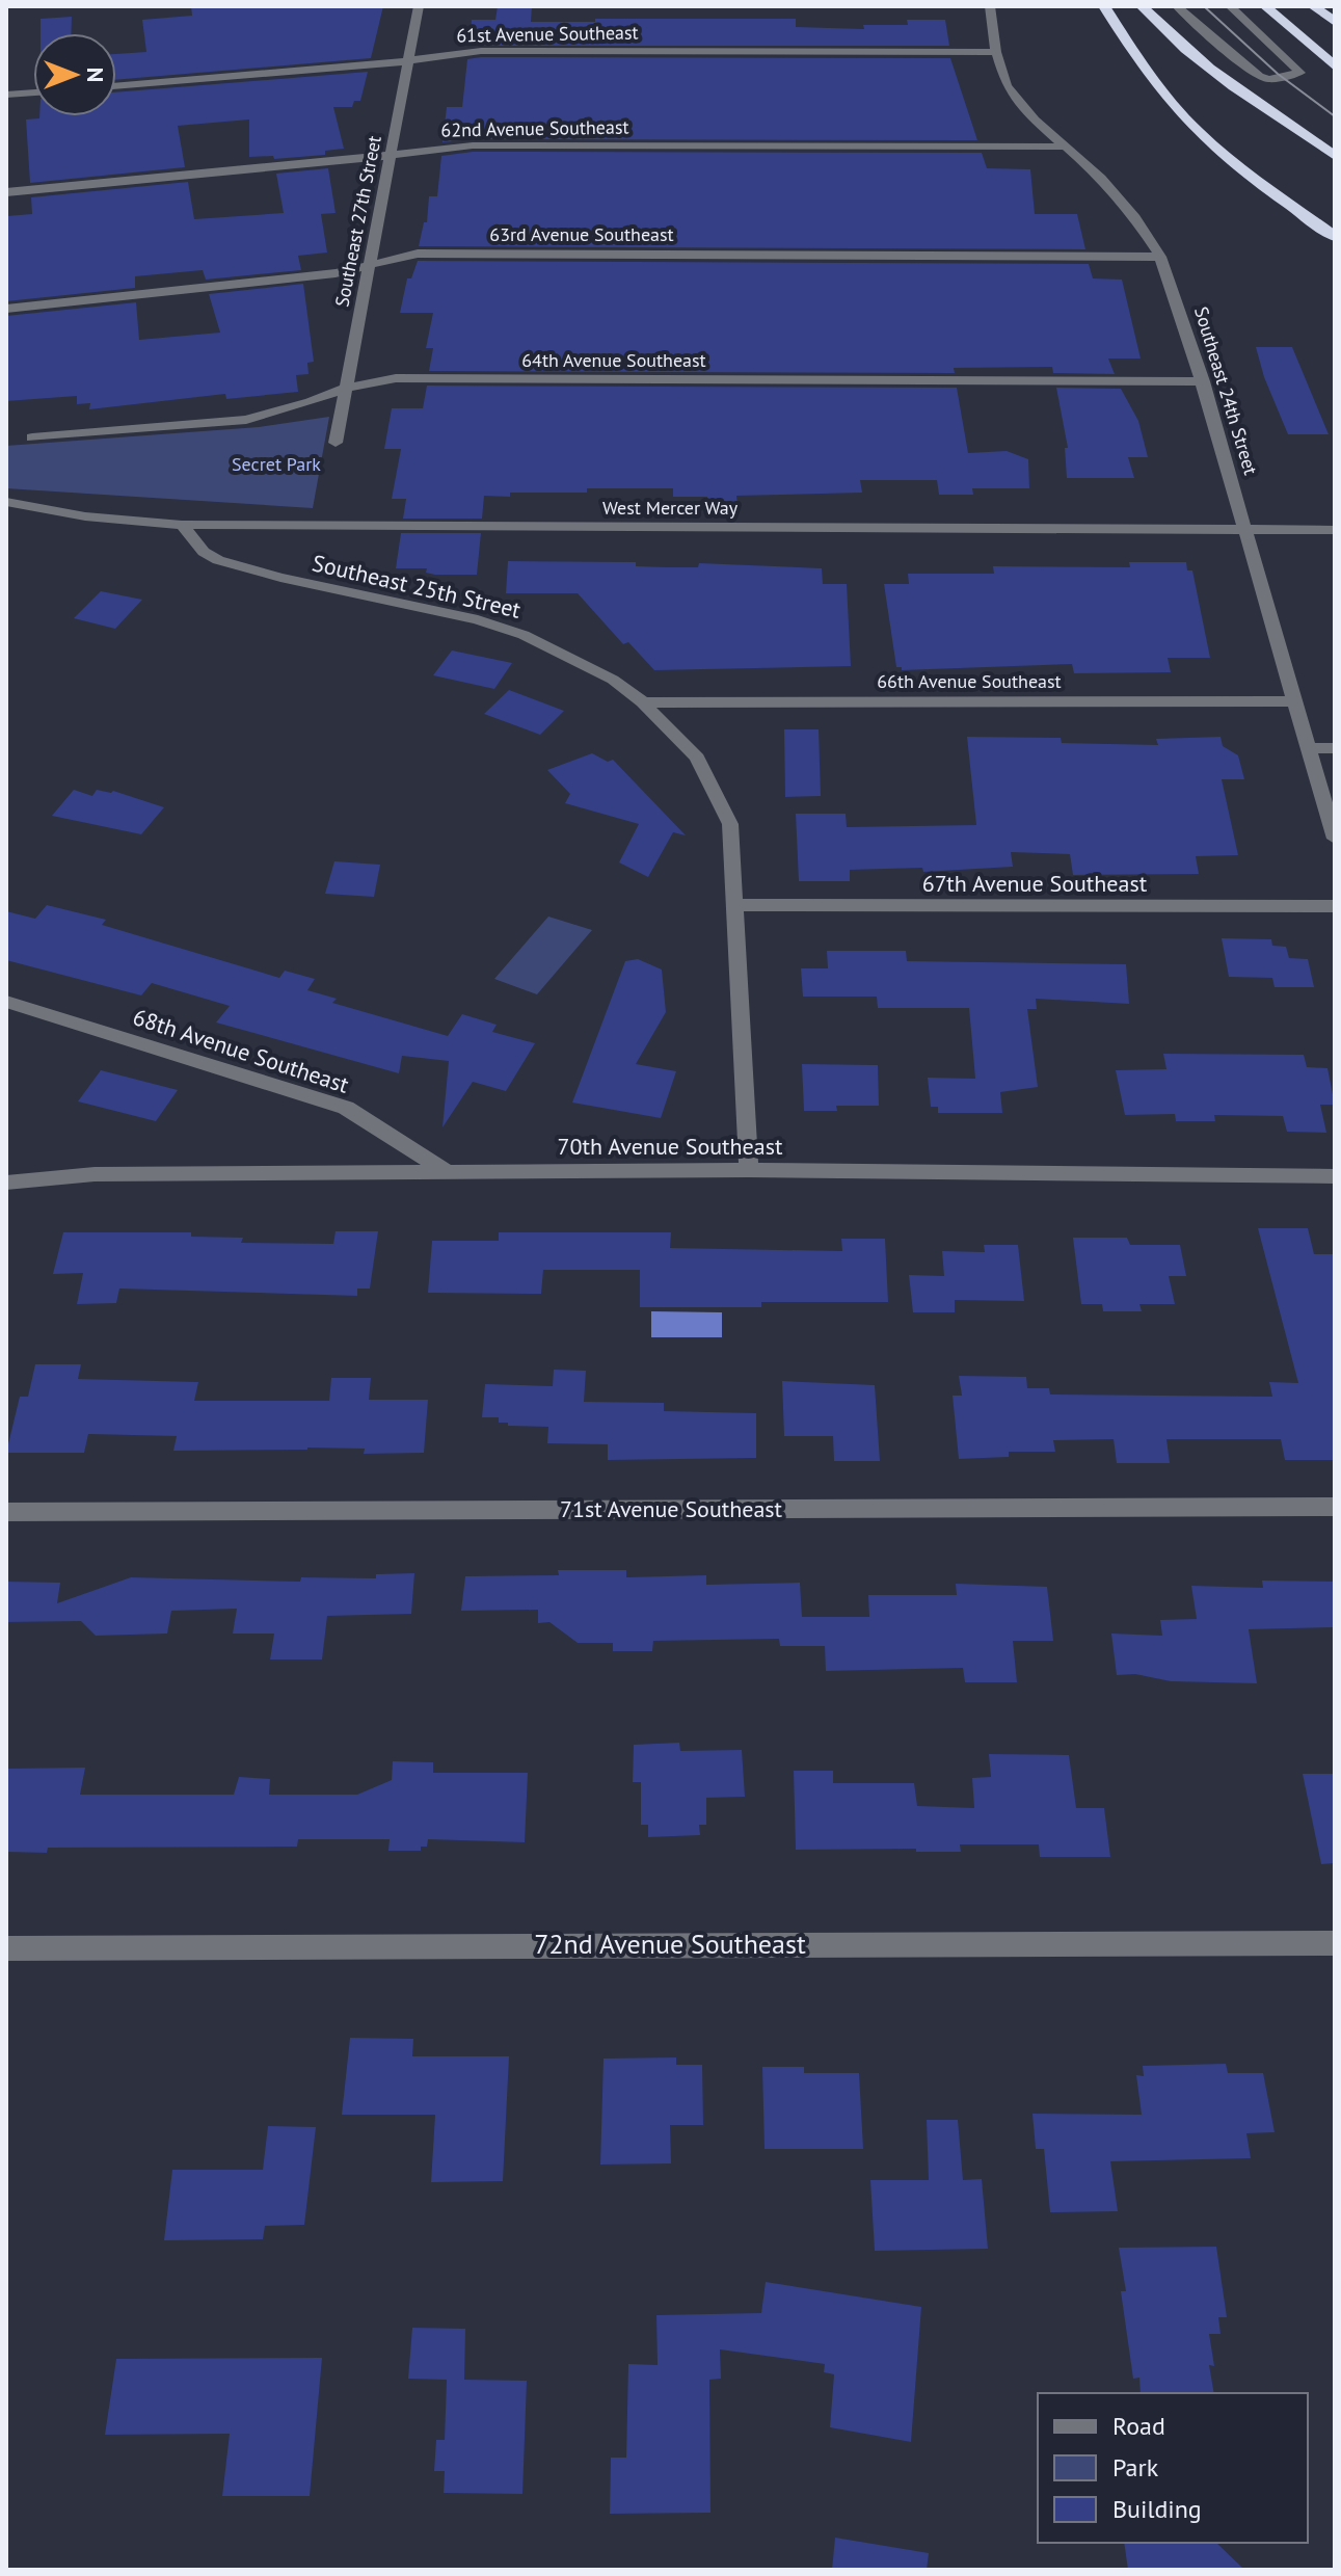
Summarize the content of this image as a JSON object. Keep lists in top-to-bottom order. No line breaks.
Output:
{"streets":{"street":["61st Avenue Southeast","62nd Avenue Southeast","Southeast 27th Street","63rd Avenue Southeast","64th Avenue Southeast","Southeast 24th Street","West Mercer Way","Southeast 25th Street","66th Avenue Southeast","67th Avenue Southeast","68th Avenue Southeast","70th Avenue Southeast","71st Avenue Southeast","72nd Avenue Southeast"]},"crossings":[["61st Avenue Southeast","Southeast 27th Street"],["61st Avenue Southeast","Southeast 24th Street"],["62nd Avenue Southeast","Southeast 27th Street"],["62nd Avenue Southeast","Southeast 24th Street"],["Southeast 27th Street","63rd Avenue Southeast"],["Southeast 27th Street","64th Avenue Southeast"],["63rd Avenue Southeast","Southeast 24th Street"],["64th Avenue Southeast","Southeast 24th Street"],["Southeast 24th Street","West Mercer Way"],["Southeast 24th Street","66th Avenue Southeast"],["West Mercer Way","Southeast 25th Street"],["Southeast 25th Street","66th Avenue Southeast"],["Southeast 25th Street","67th Avenue Southeast"],["Southeast 25th Street","70th Avenue Southeast"],["68th Avenue Southeast","70th Avenue Southeast"]],"parks":["Secret Park"],"legend":["Road","Park","Building"],"north":"right"}
